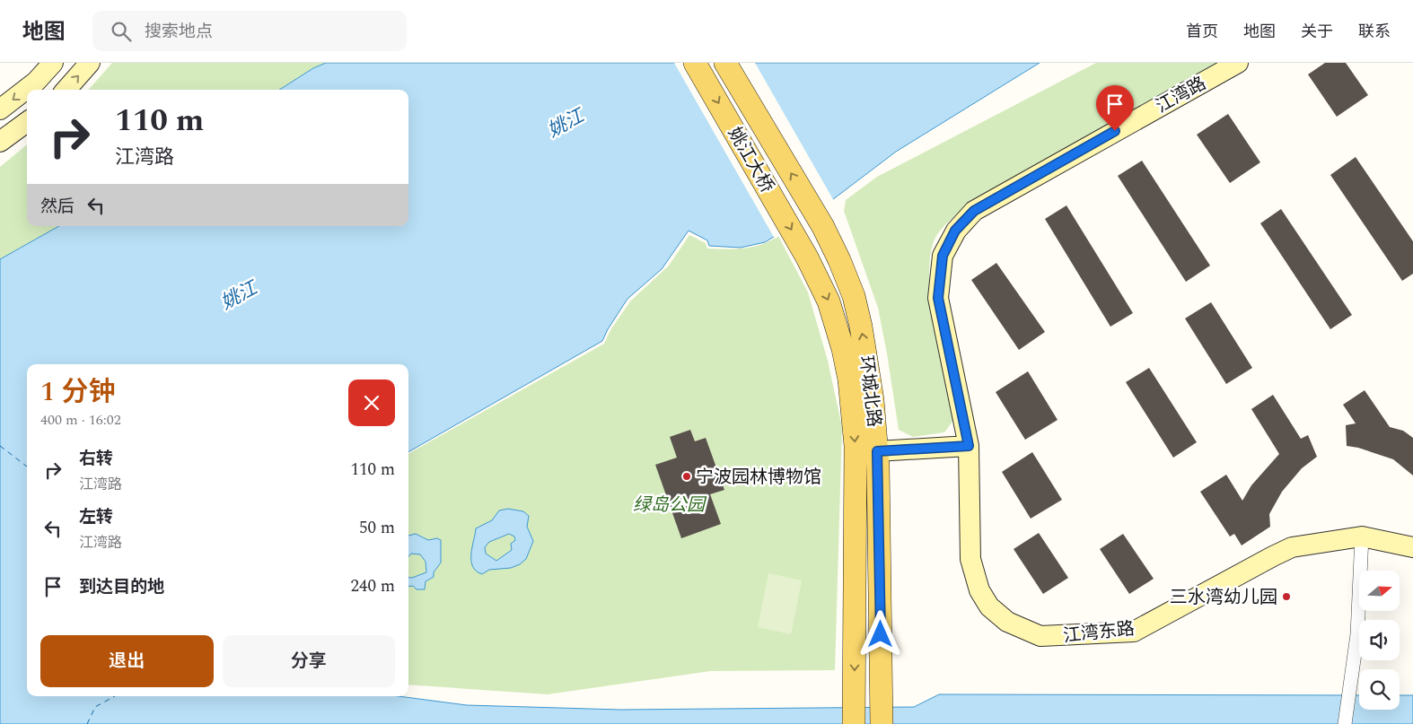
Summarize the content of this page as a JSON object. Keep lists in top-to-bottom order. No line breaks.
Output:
{"streets":{"main road":["姚江大桥","环城北路"],"street":["江湾路","江湾东路"]},"crossings":[["江湾路","江湾东路"],["姚江大桥","环城北路"]],"water":["姚江"],"parks":["绿岛公园"],"places":["宁波园林博物馆","三水湾幼儿园"],"north":"right","page":{"header":"地图","search":"搜索地点","nav":["首页","地图","关于","联系"],"turn":["110 m","江湾路"],"then":"然后","heading":["1 分钟","400 m · 16:02"],"list":[{"name":"右转","note":"江湾路","value":"110 m"},{"name":"左转","note":"江湾路","value":"50 m"},{"name":"到达目的地","value":"240 m"}],"buttons":["退出","分享"]}}
